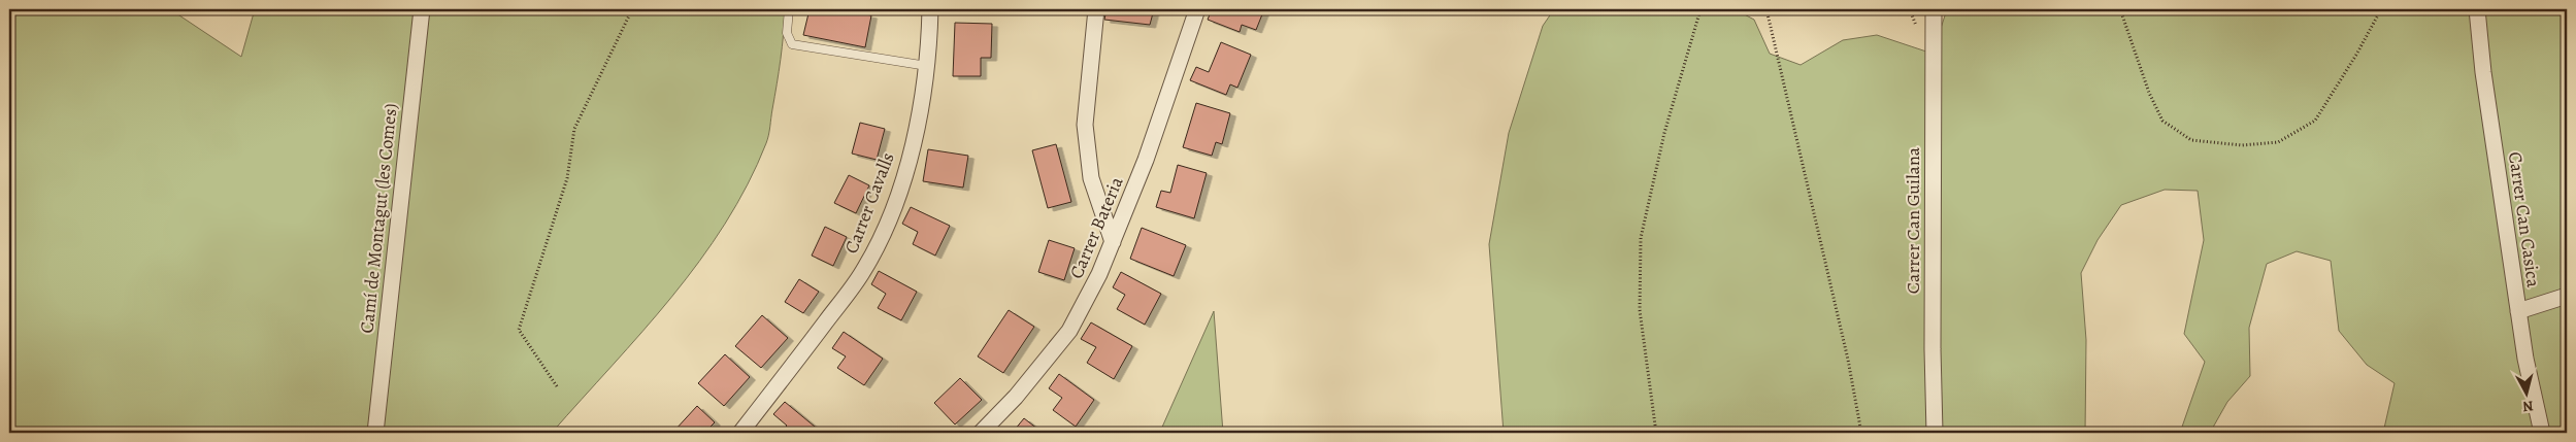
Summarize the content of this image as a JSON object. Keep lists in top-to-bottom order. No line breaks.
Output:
{"streets":{"street":["Carrer Cavalls","Camí de Montagut (les Comes)","Carrer Can Casica","Carrer Can Guilana","Carrer Bateria"]},"north":"bottom"}
